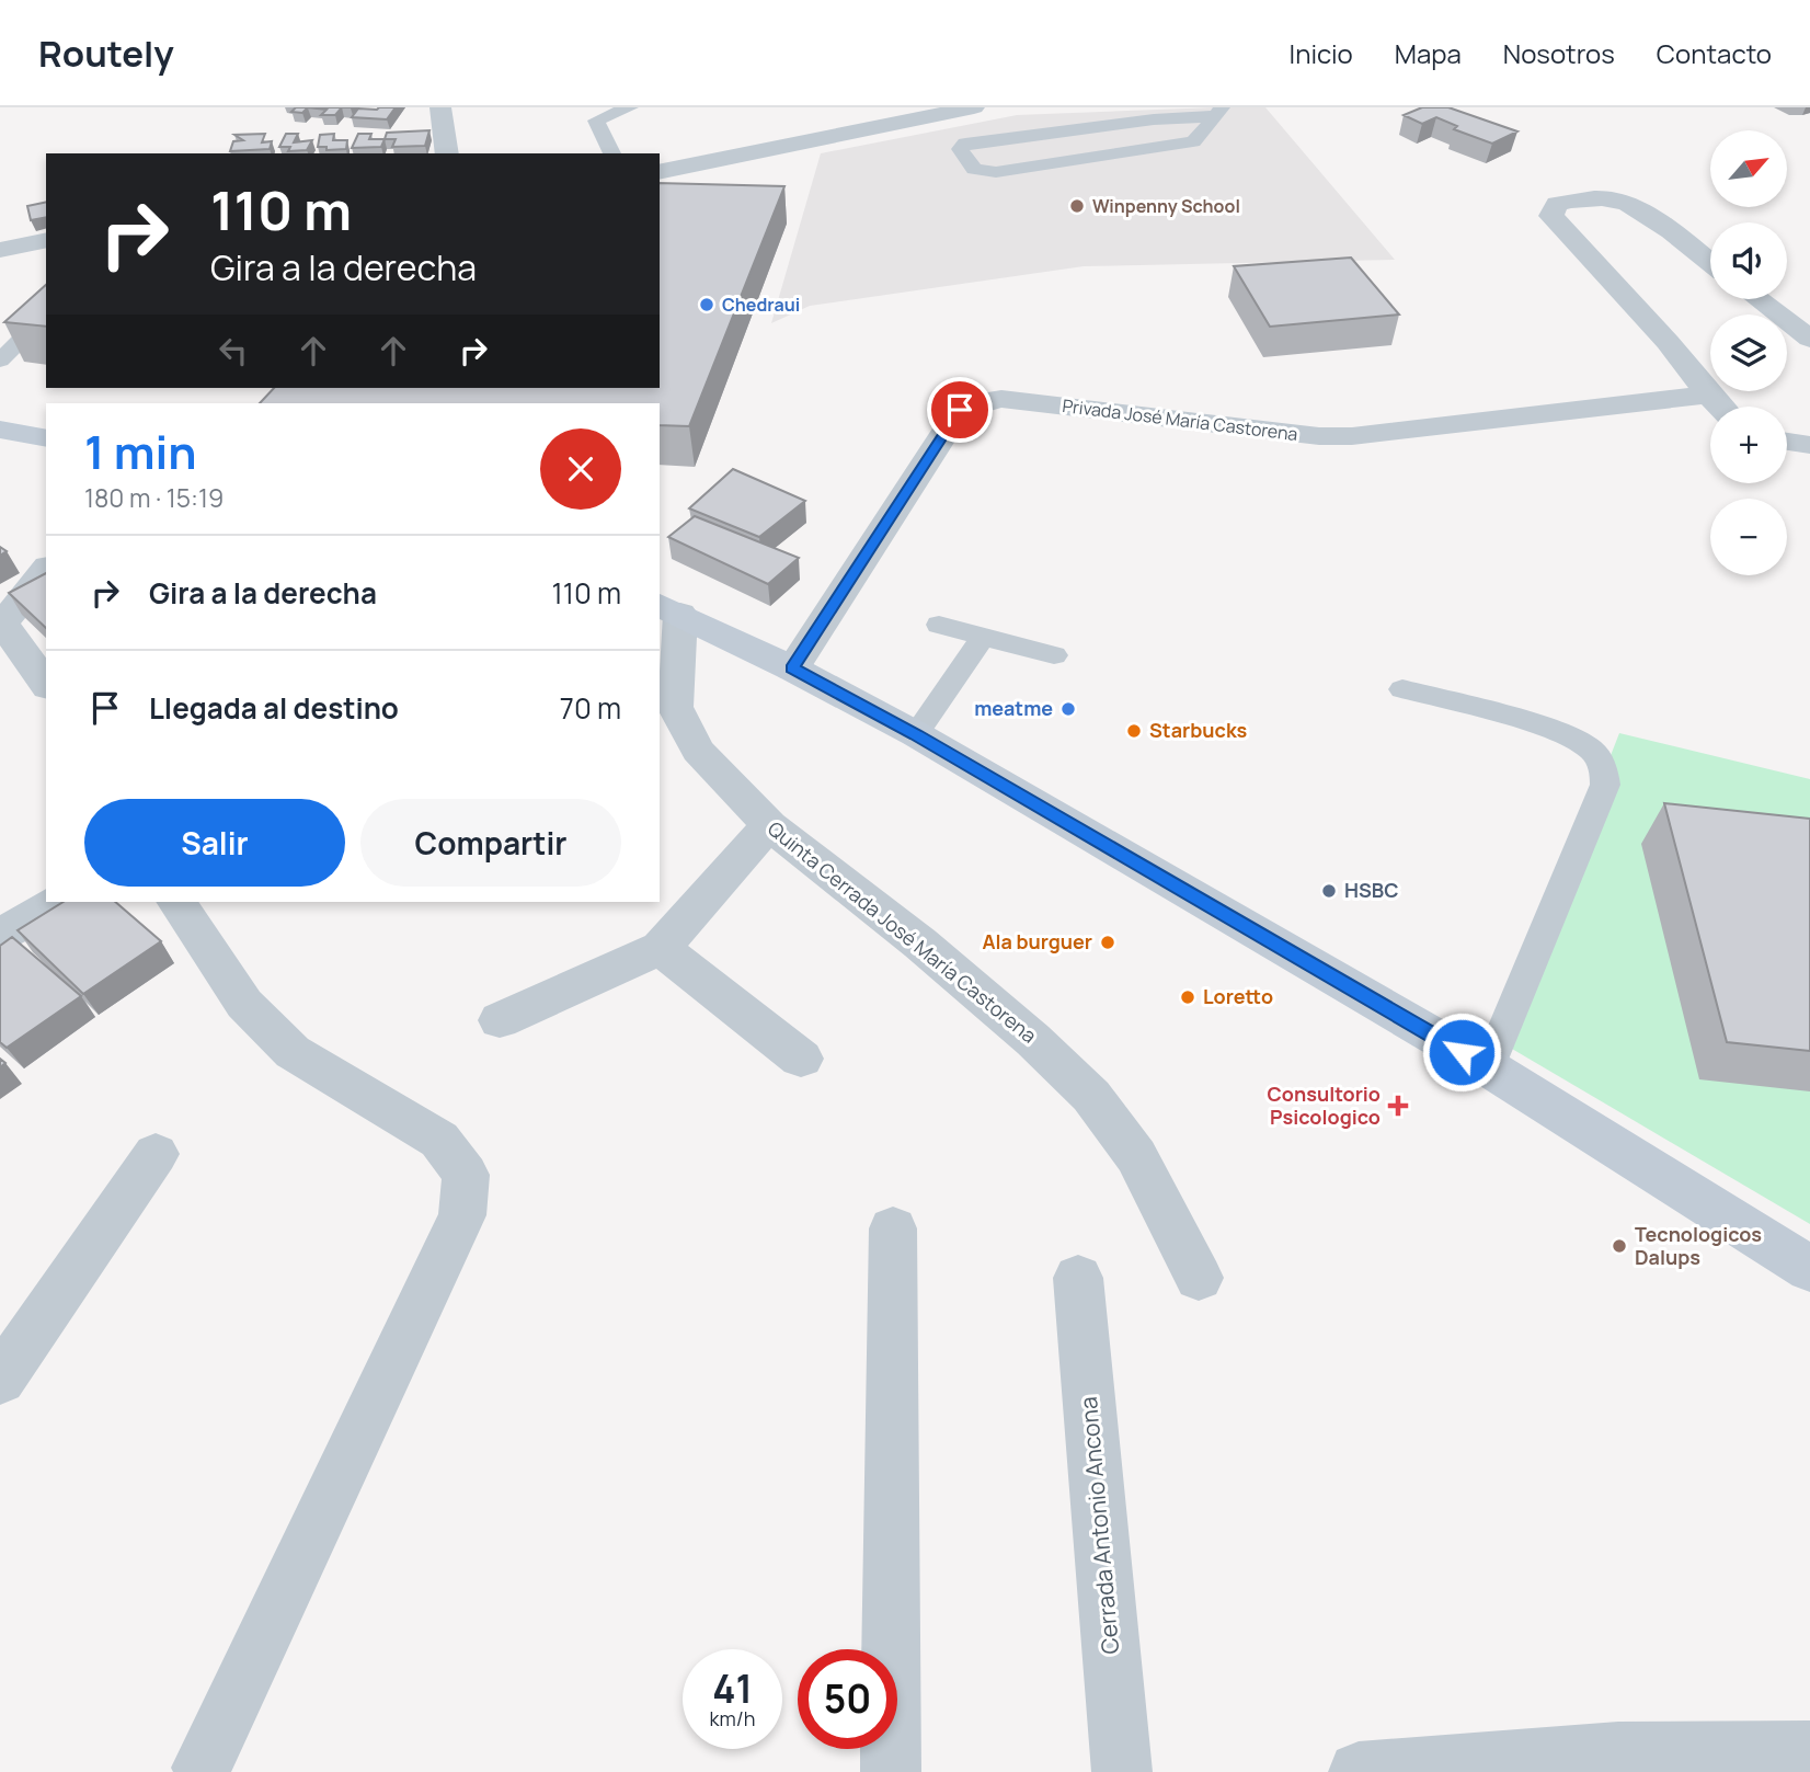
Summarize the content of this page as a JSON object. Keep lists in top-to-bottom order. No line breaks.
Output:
{"streets":{"street":["Privada José María Castorena","Quinta Cerrada José María Castorena","Cerrada Antonio Ancona"]},"places":{"other":["Winpenny School","Chedraui","meatme","Starbucks","HSBC","Ala burguer","Loretto","Tecnologicos Dalups"],"health":["Consultorio Psicologico"]},"north":"top right","page":{"header":"Routely","nav":["Inicio","Mapa","Nosotros","Contacto"],"map_buttons":["+","−"],"turn":["110 m","Gira a la derecha"],"heading":["1 min","180 m · 15:19"],"list":[{"name":"Gira a la derecha","value":"110 m"},{"name":"Llegada al destino","value":"70 m"}],"buttons":["Salir","Compartir"],"speed":"41 km/h","limit":"50"}}
